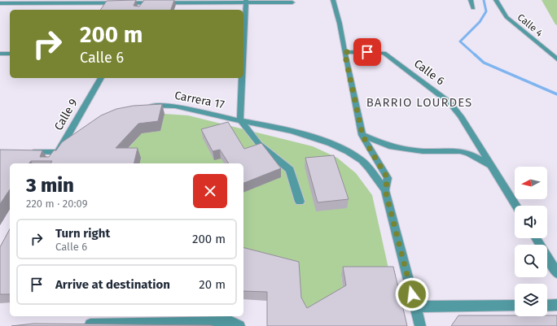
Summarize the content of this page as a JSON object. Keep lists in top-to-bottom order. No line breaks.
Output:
{"streets":{"street":["Calle 4","Calle 6","Carrera 17","Calle 9"]},"districts":["BARRIO LOURDES"],"north":"left","page":{"turn":["200 m","Calle 6"],"heading":["3 min","220 m · 20:09"],"list":[{"name":"Turn right","note":"Calle 6","value":"200 m"},{"name":"Arrive at destination","value":"20 m"}]}}
